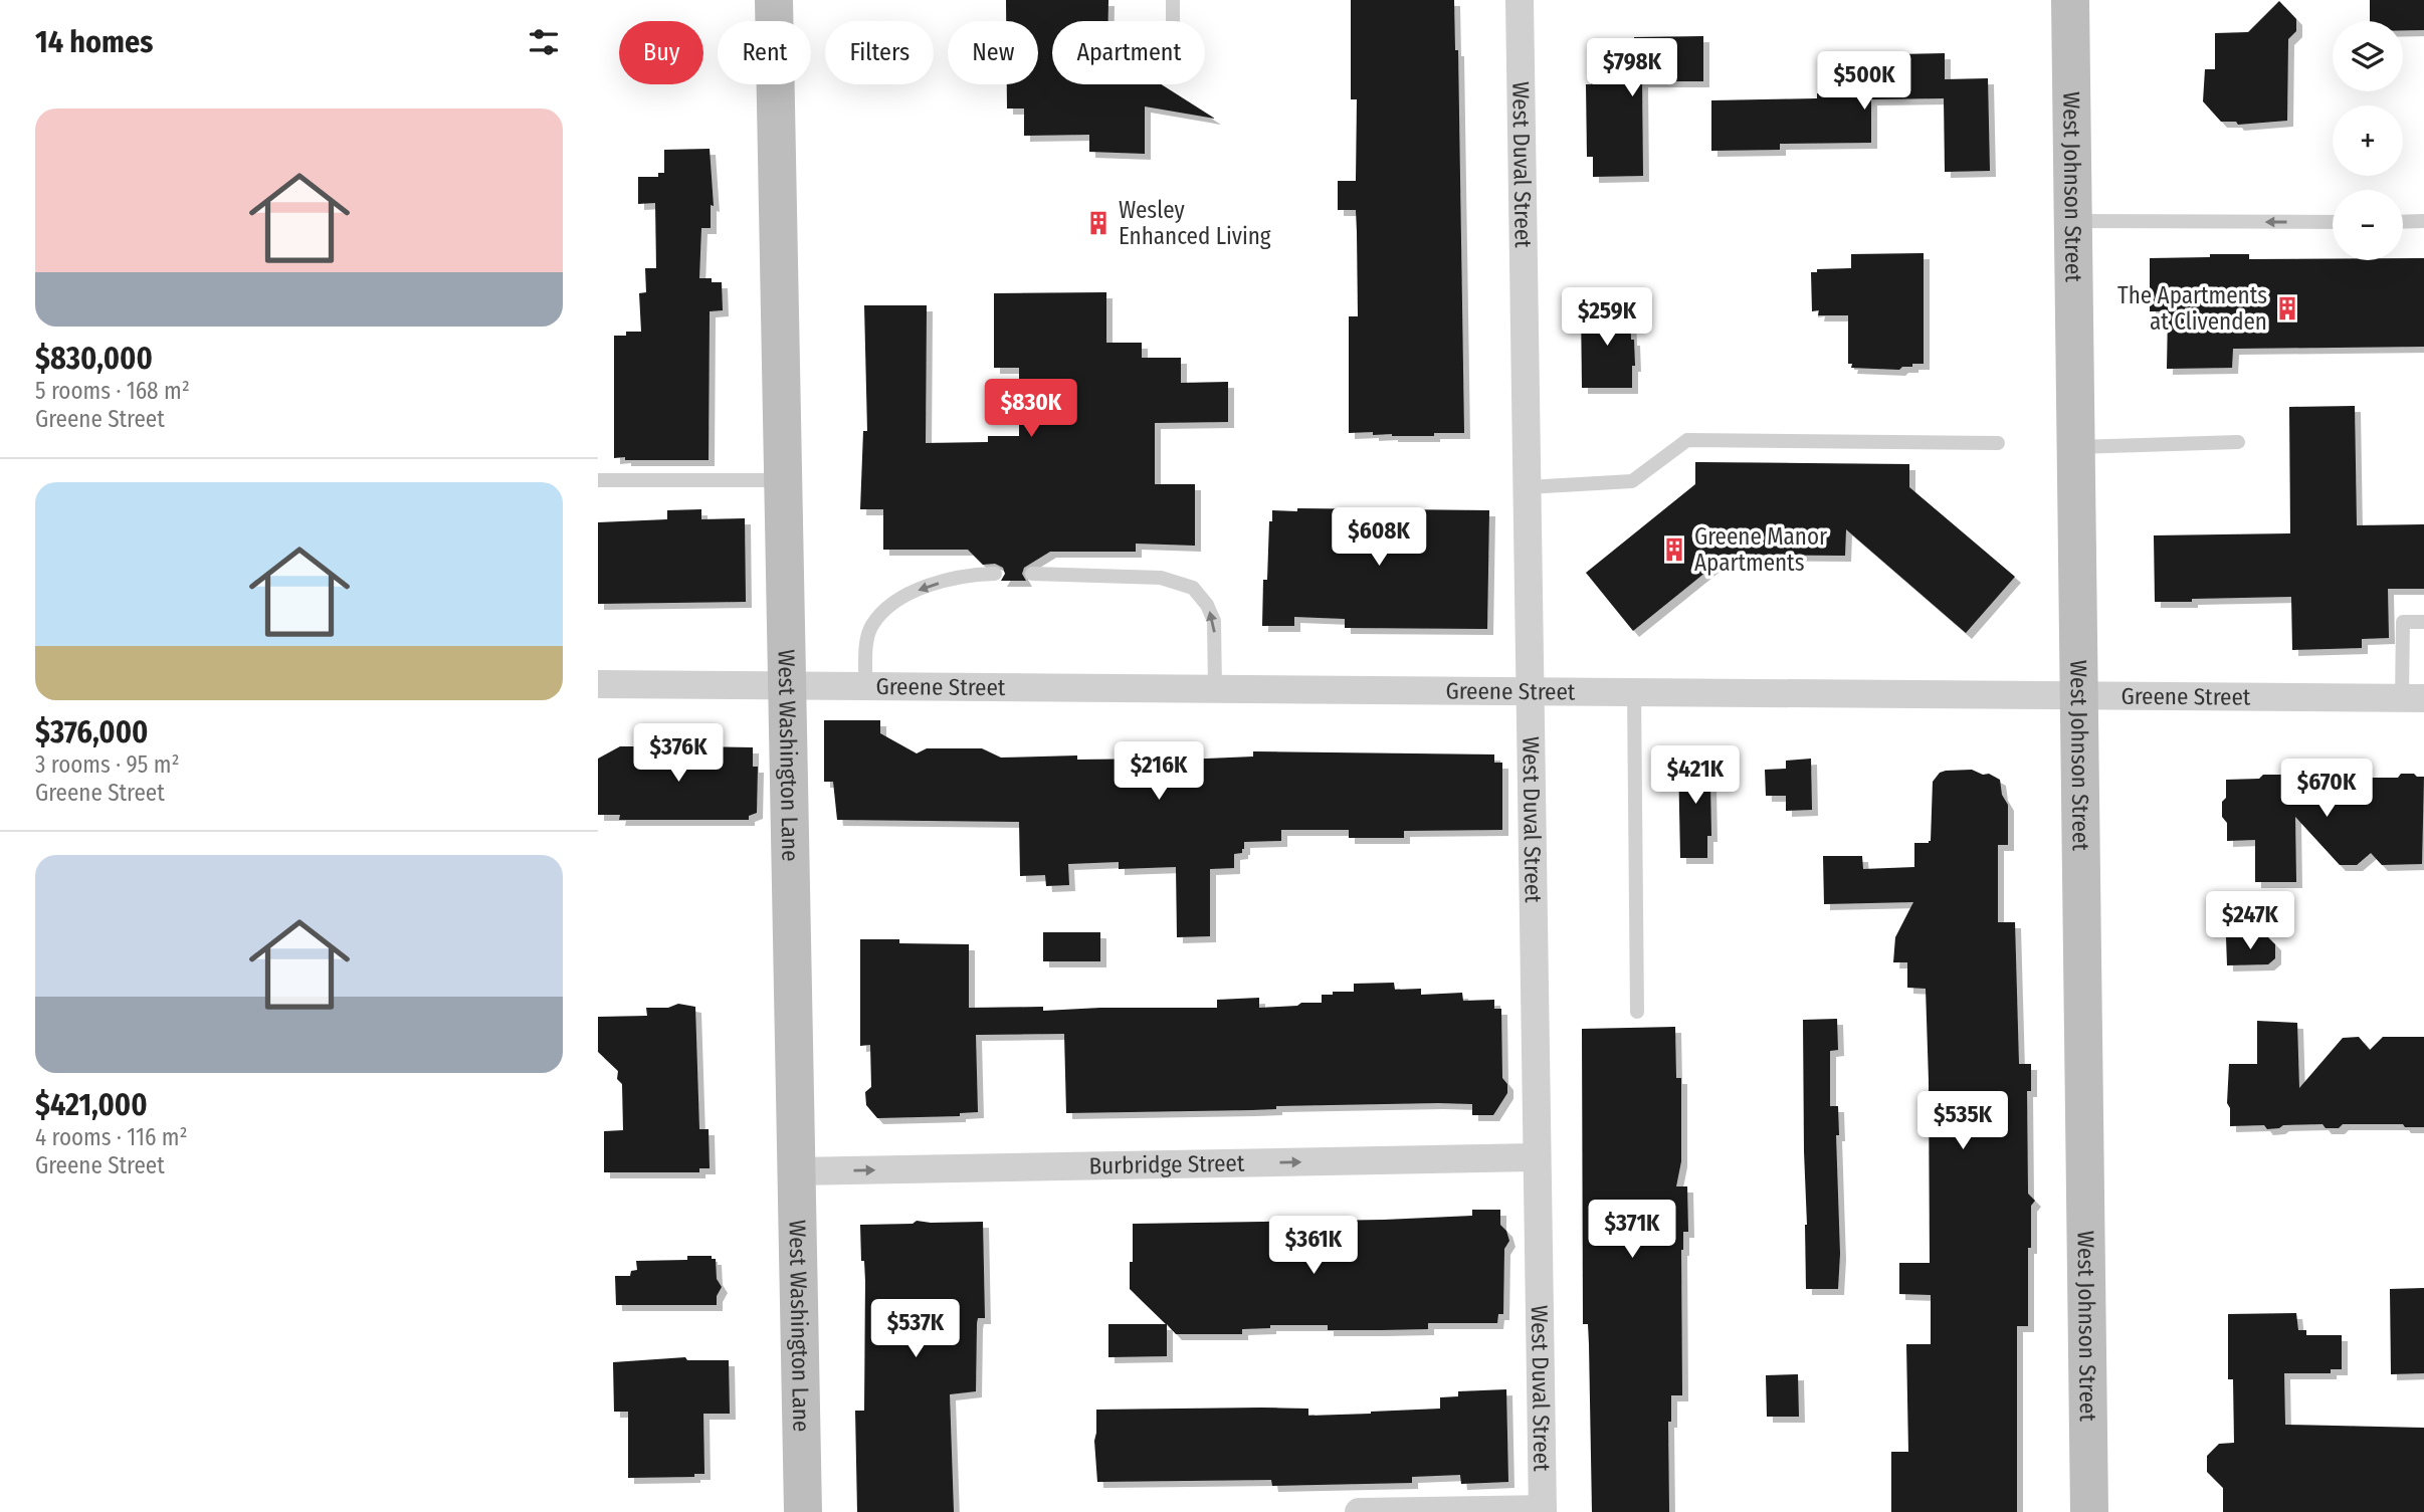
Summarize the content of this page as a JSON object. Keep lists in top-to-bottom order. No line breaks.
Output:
{"streets":{"main road":["West Johnson Street","West Washington Lane"],"street":["West Duval Street","Greene Street","Burbridge Street"]},"crossings":[["West Duval Street","Greene Street"],["West Duval Street","Burbridge Street"],["West Johnson Street","Greene Street"],["Greene Street","West Washington Lane"],["West Washington Lane","Burbridge Street"]],"one_way":["Burbridge Street"],"places":{"building":["Wesley Enhanced Living","The Apartments at Clivenden","Greene Manor Apartments"]},"page":{"heading":"14 homes","map_buttons":["+","−"],"chip":["Buy","Rent","Filters","New","Apartment"],"price":["$798K","$500K","$259K","$830K","$608K","$376K","$216K","$421K","$670K","$247K","$535K","$371K","$361K","$537K"],"list":[{"name":"$830,000","note":"5 rooms · 168 m² · Greene Street"},{"name":"$376,000","note":"3 rooms · 95 m² · Greene Street"},{"name":"$421,000","note":"4 rooms · 116 m² · Greene Street"}]}}
